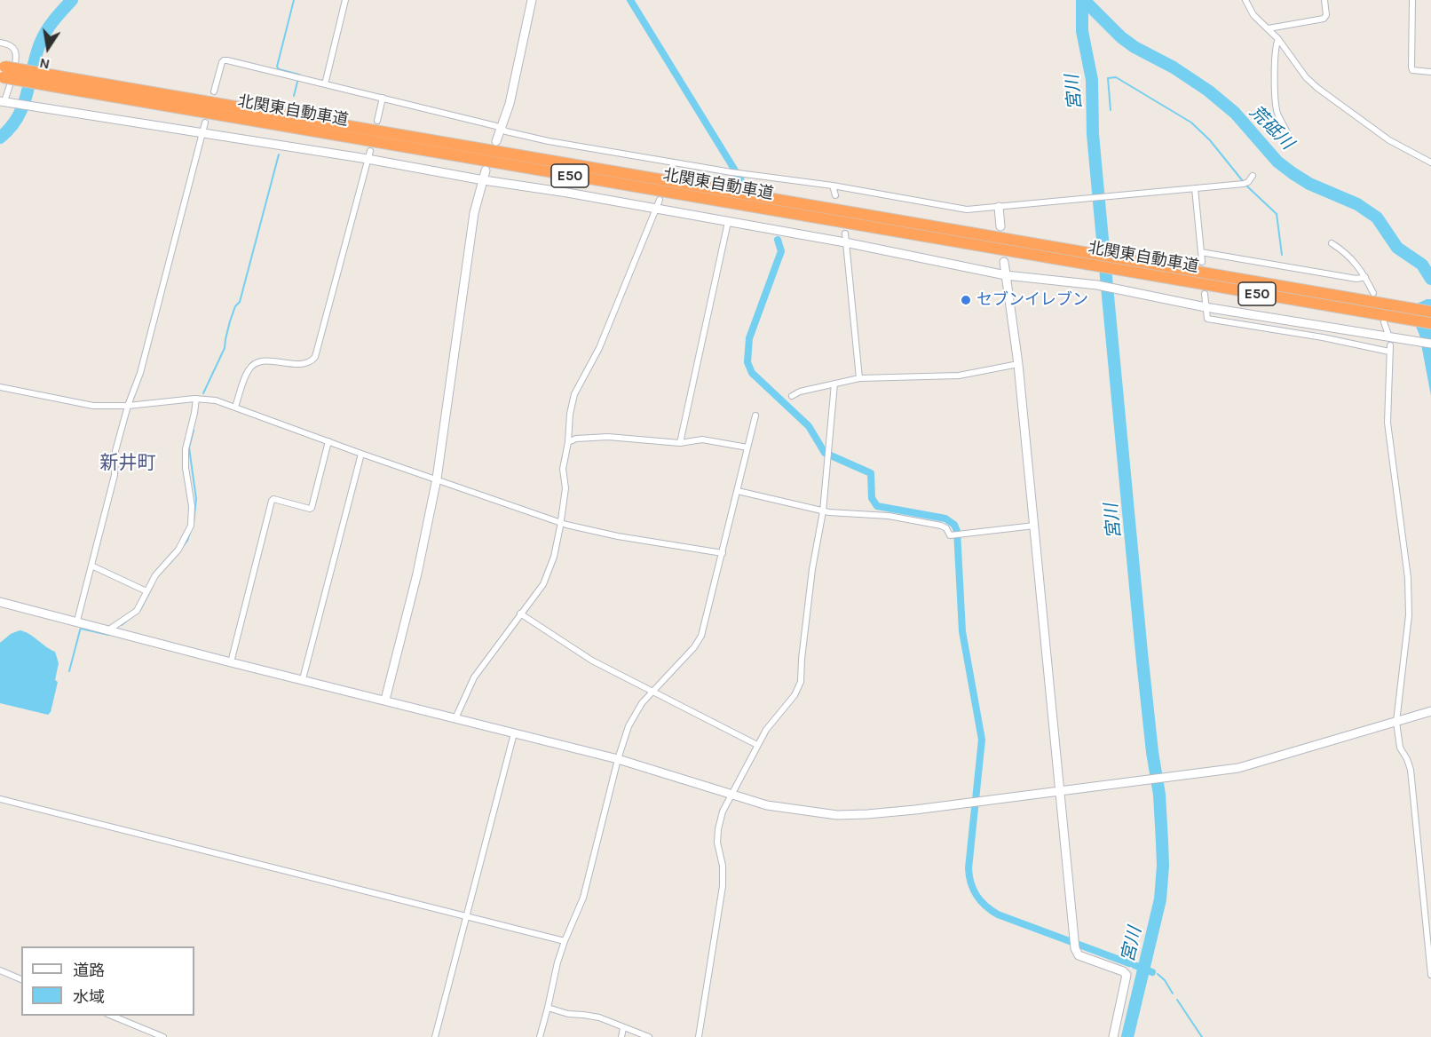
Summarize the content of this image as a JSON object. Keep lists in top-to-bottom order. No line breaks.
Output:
{"streets":{"highway":["北関東自動車道","E50"]},"districts":["新井町"],"water":["宮川","荒砥川"],"places":["セブンイレブン"],"legend":["道路","水域"],"north":"bottom"}
